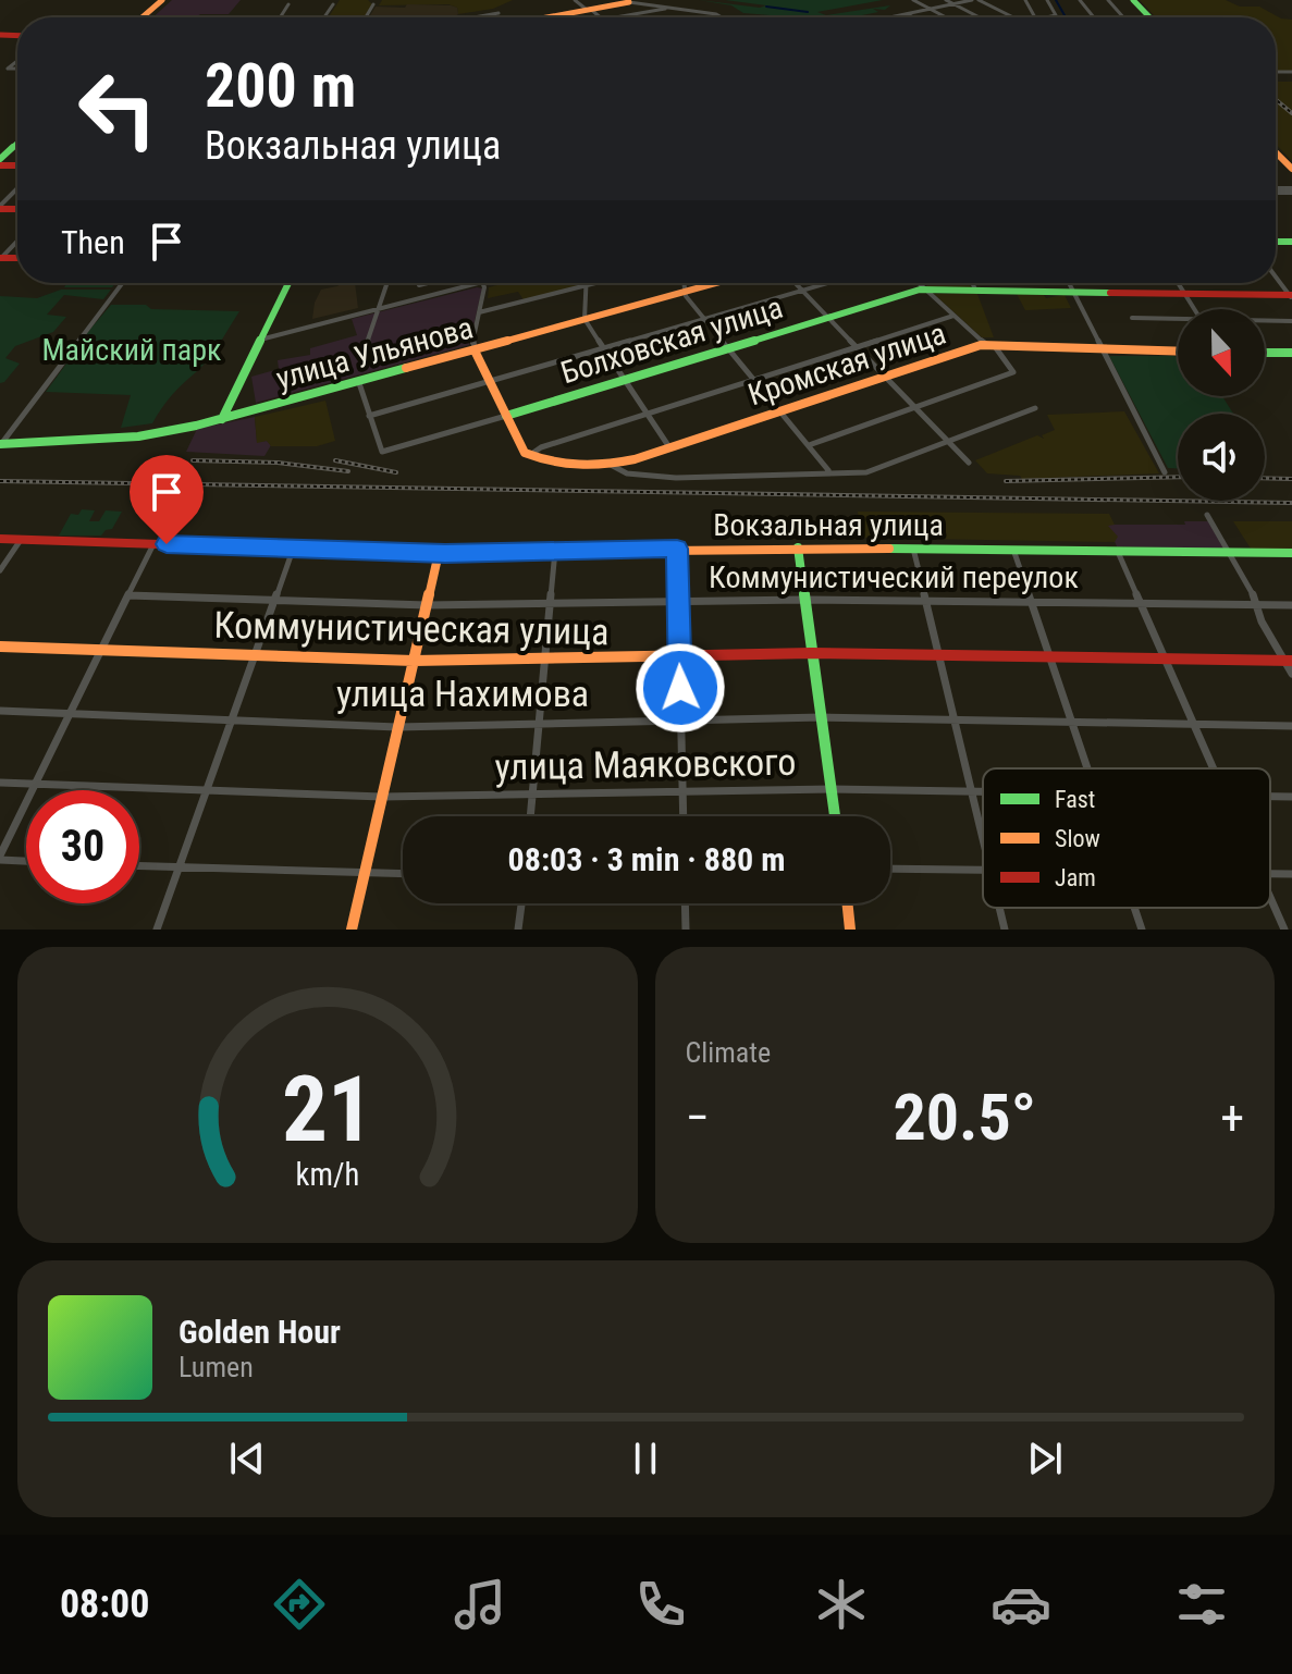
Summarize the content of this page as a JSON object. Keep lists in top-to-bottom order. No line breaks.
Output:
{"streets":{"street":["Болховская улица","улица Ульянова","Кромская улица","Вокзальная улица","Коммунистический переулок","Коммунистическая улица","улица Нахимова","улица Маяковского"]},"parks":["Майский парк"],"legend":["Fast","Slow","Jam"],"north":"bottom","page":{"turn":["200 m","Вокзальная улица"],"then":"Then","limit":"30","trip":"08:03 · 3 min · 880 m","tile":"Climate","heat":["−","20.5°","+"],"song":["Golden Hour","Lumen"],"tabs":"08:00","gauge":["21","km/h"]}}
